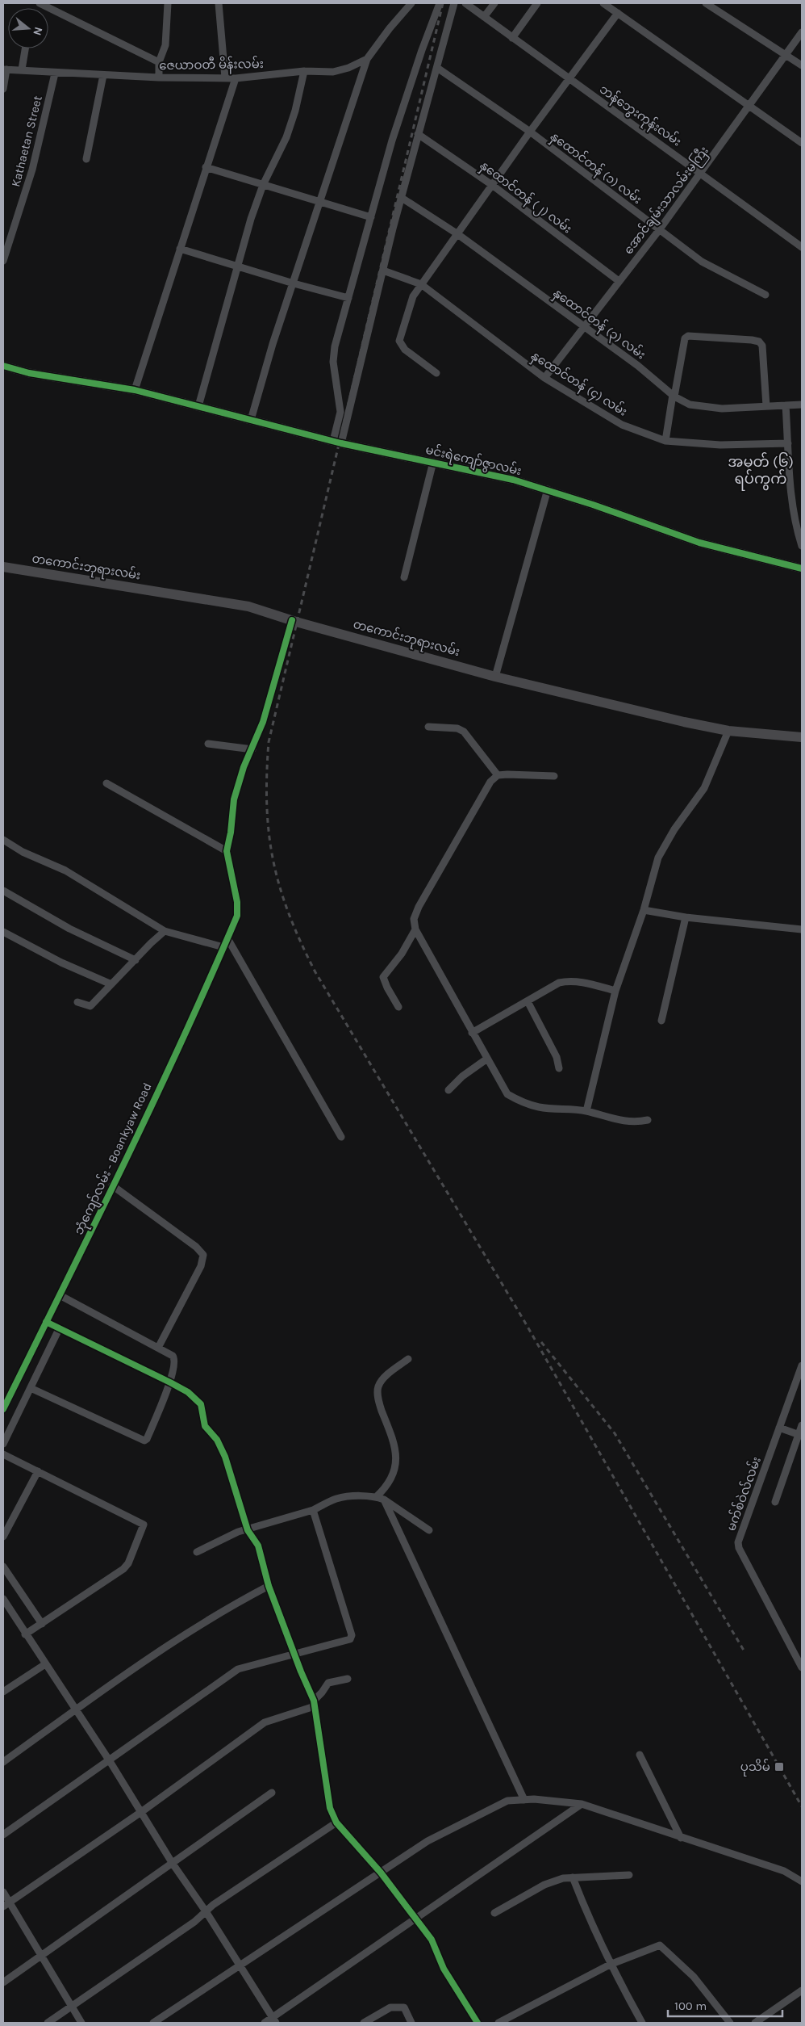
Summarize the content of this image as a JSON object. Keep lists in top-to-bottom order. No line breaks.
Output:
{"streets":{"main road":["တကောင်းဘုရားလမ်း"],"street":["ဇေယာဝတီ မိန်းလမ်း","ဘန်ဘွေးကုန်းလမ်း","Kathaetan Street","နှထောင်တန် (၁) လမ်း","နှထောင်တန် (၂) လမ်း","အောင်ချမ်းသာလမ်းမကြီး","နှထောင်တန် (၃) လမ်း","နှထောင်တန် (၄) လမ်း","မင်းရဲကျော်ဇွာလမ်း","ဘုံကျော်လမ်း - Boankyaw Road","မက်စ်ဝဲလ်လမ်း"]},"crossings":[["ဇေယာဝတီ မိန်းလမ်း","Kathaetan Street"],["ဘန်ဘွေးကုန်းလမ်း","အောင်ချမ်းသာလမ်းမကြီး"],["နှထောင်တန် (၁) လမ်း","အောင်ချမ်းသာလမ်းမကြီး"],["နှထောင်တန် (၂) လမ်း","အောင်ချမ်းသာလမ်းမကြီး"],["အောင်ချမ်းသာလမ်းမကြီး","နှထောင်တန် (၃) လမ်း"],["အောင်ချမ်းသာလမ်းမကြီး","နှထောင်တန် (၄) လမ်း"]],"districts":["အမှတ် (၆) ရပ်ကွက်"],"places":{"transit":["ပုသိမ်"]},"scale_bar":"100 m","north":"right"}
